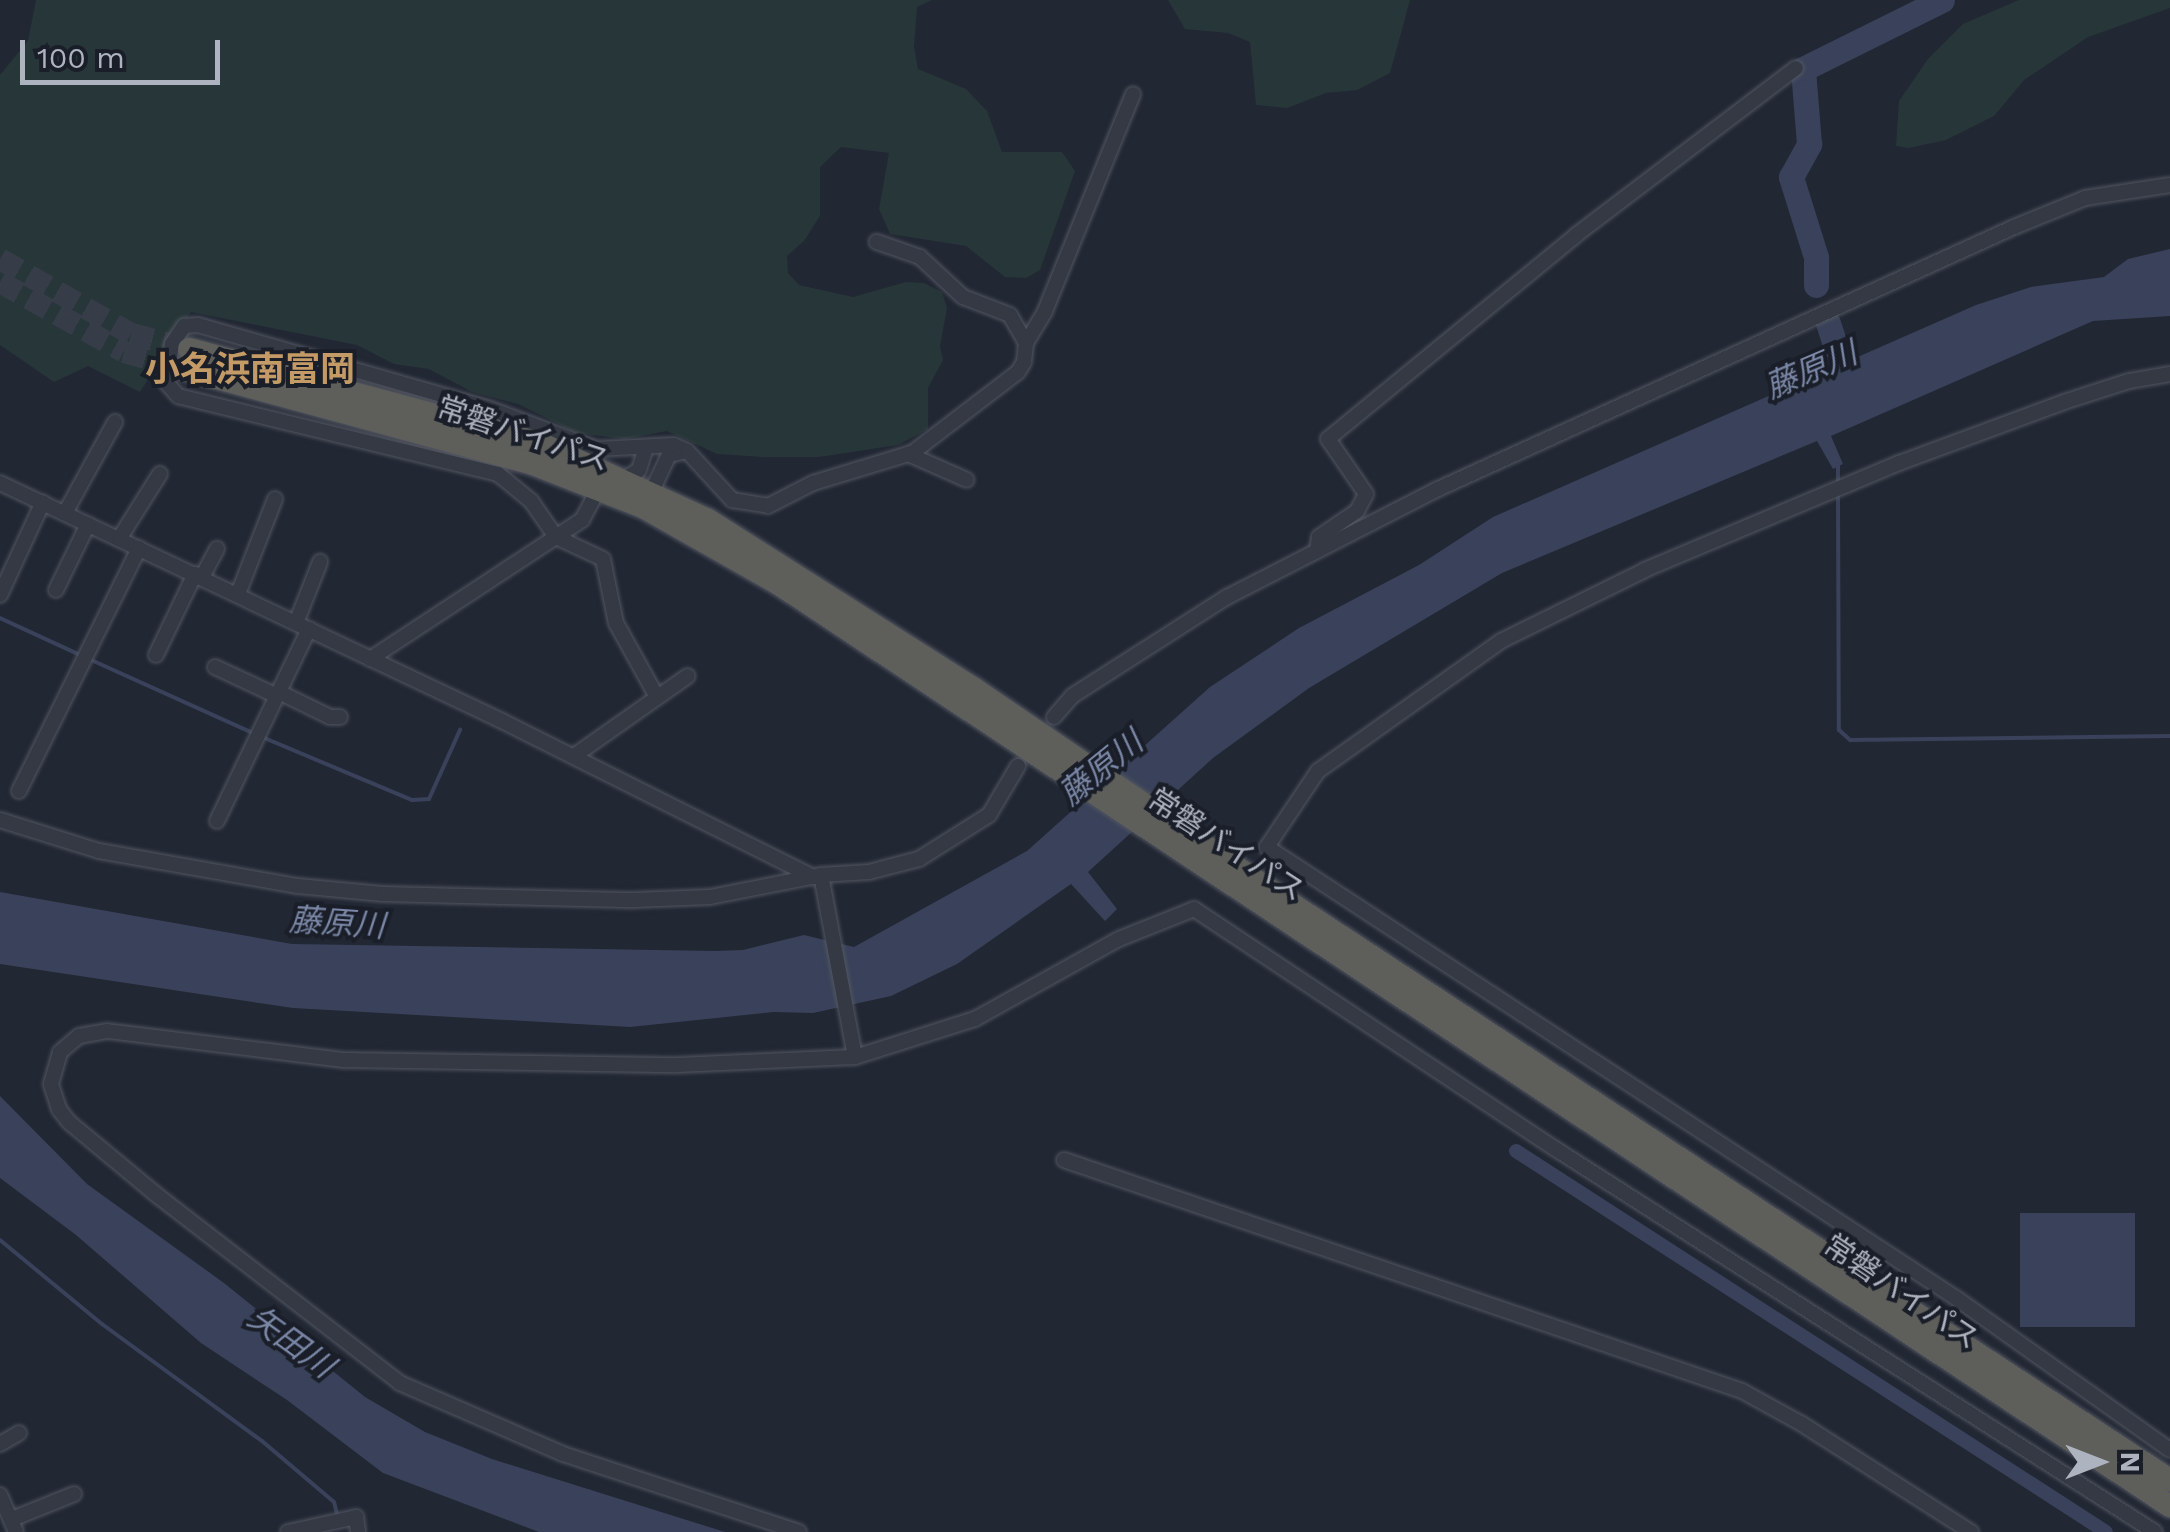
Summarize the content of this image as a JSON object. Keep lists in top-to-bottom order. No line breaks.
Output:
{"streets":{"highway":["常磐バイパス"]},"districts":["小名浜南富岡"],"water":["藤原川","矢田川"],"scale_bar":"100 m","north":"right"}
